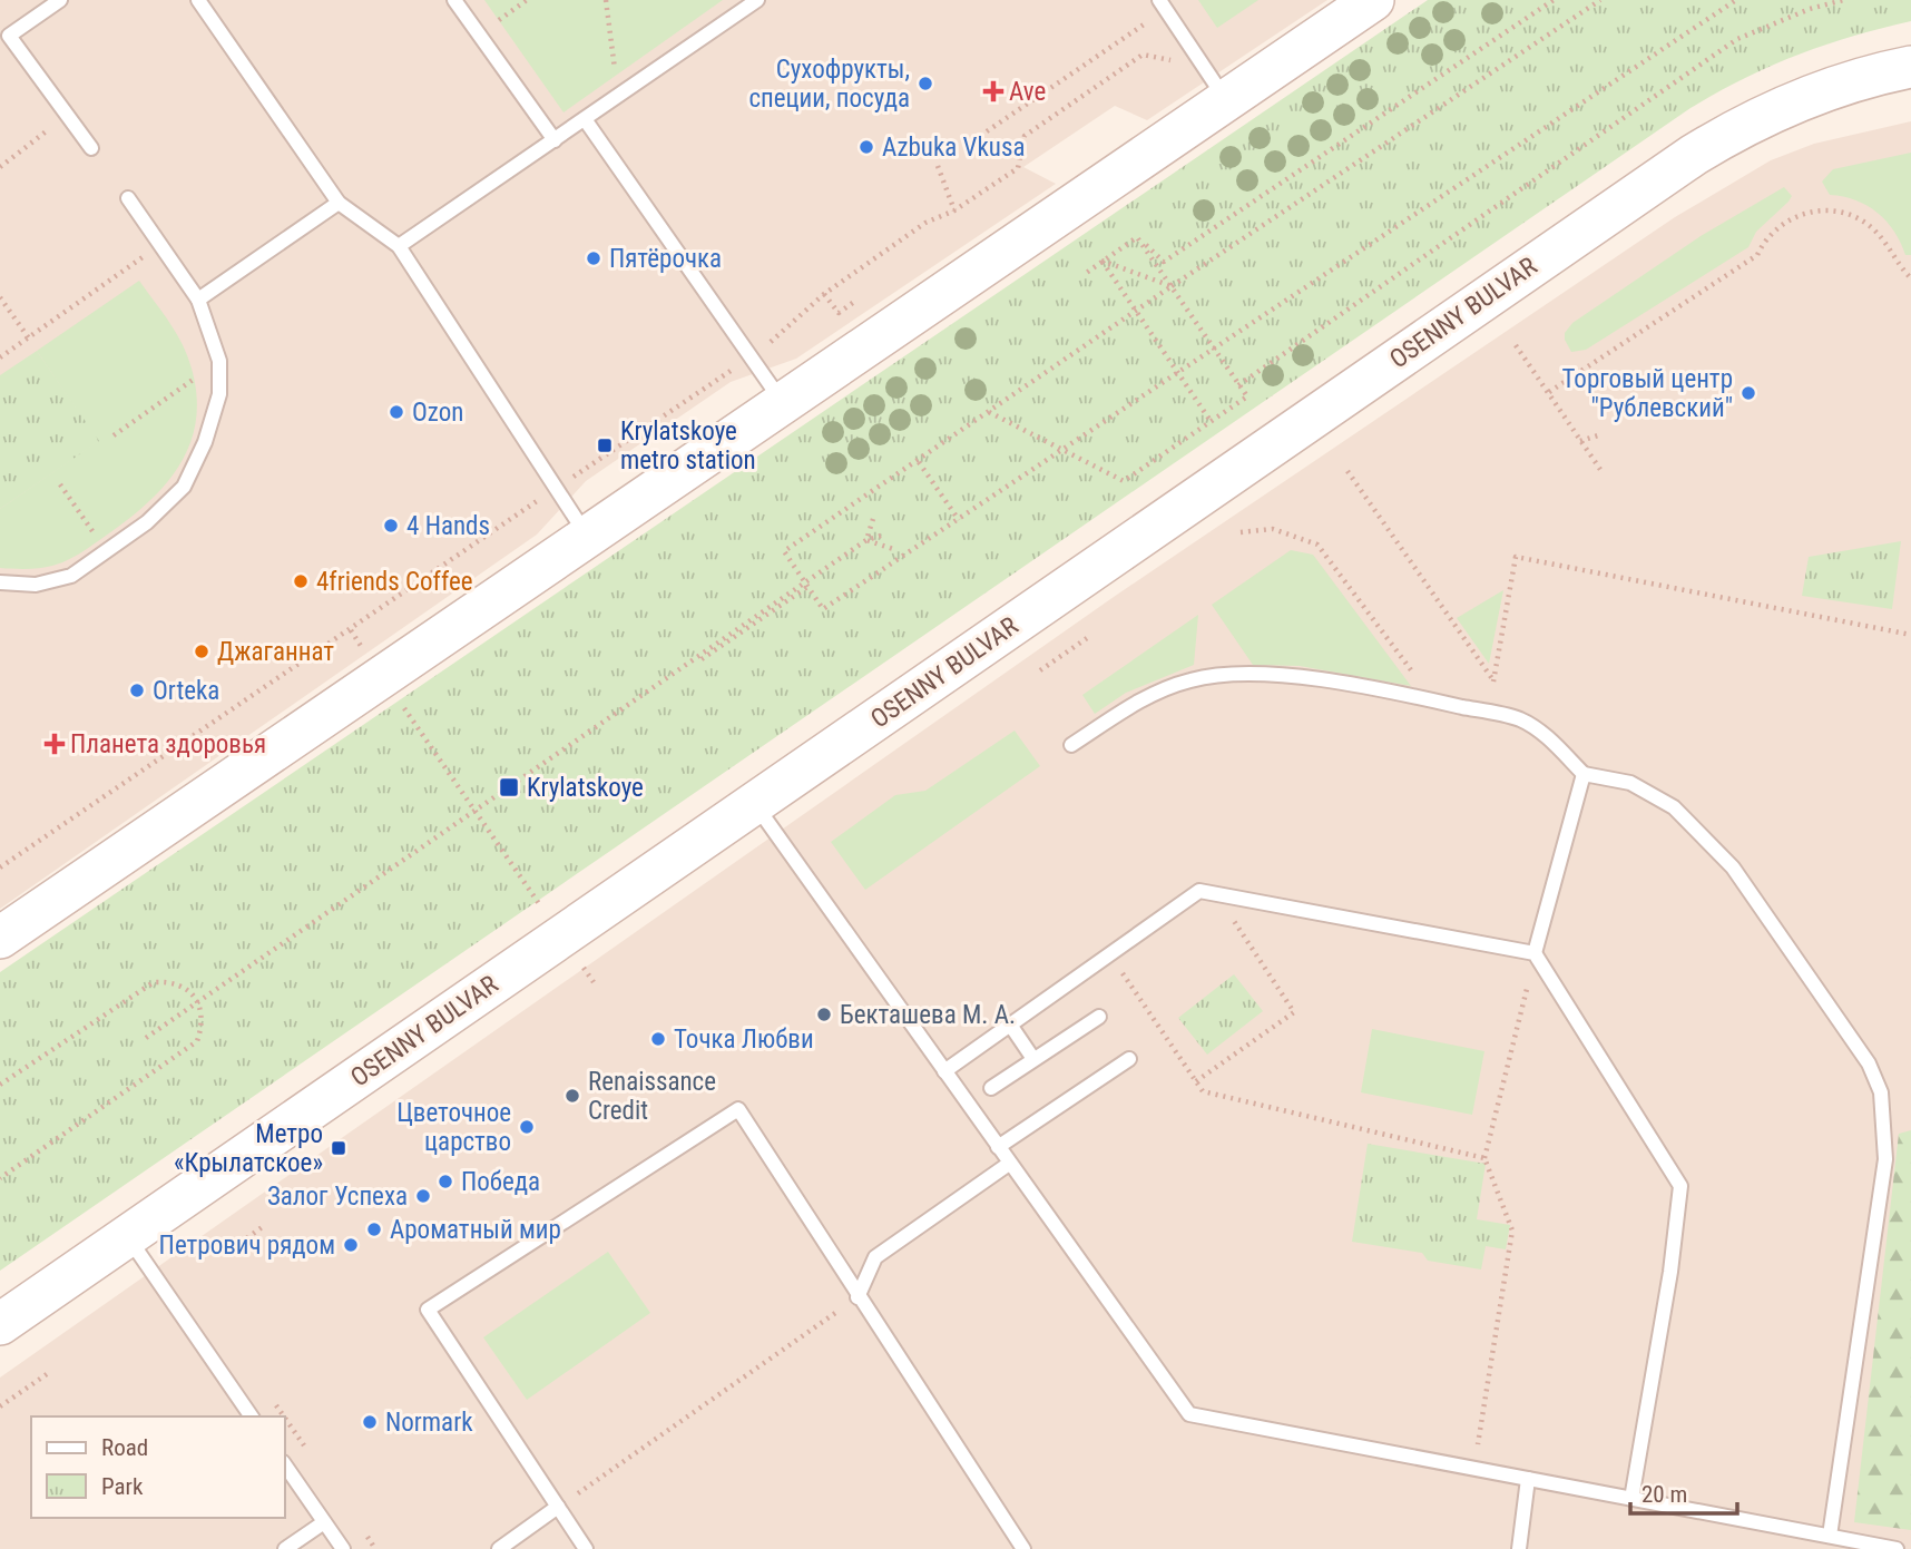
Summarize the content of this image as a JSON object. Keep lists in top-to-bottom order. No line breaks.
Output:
{"streets":{"street":["OSENNY BULVAR"]},"places":{"other":["Сухофрукты, специи, посуда","Azbuka Vkusa","Пятёрочка","Торговый центр \"Рублевский\"","Ozon","4 Hands","4friends Coffee","Джаганнат","Orteka","Бекташева М. А.","Точка Любви","Renaissance Credit","Цветочное царство","Победа","Залог Успеха","Ароматный мир","Петрович рядом","Normark"],"health":["Ave","Планета здоровья"],"transit":["Krylatskoye metro station","Krylatskoye","Метро «Крылатское»"]},"legend":["Road","Park"],"scale_bar":"20 m"}
